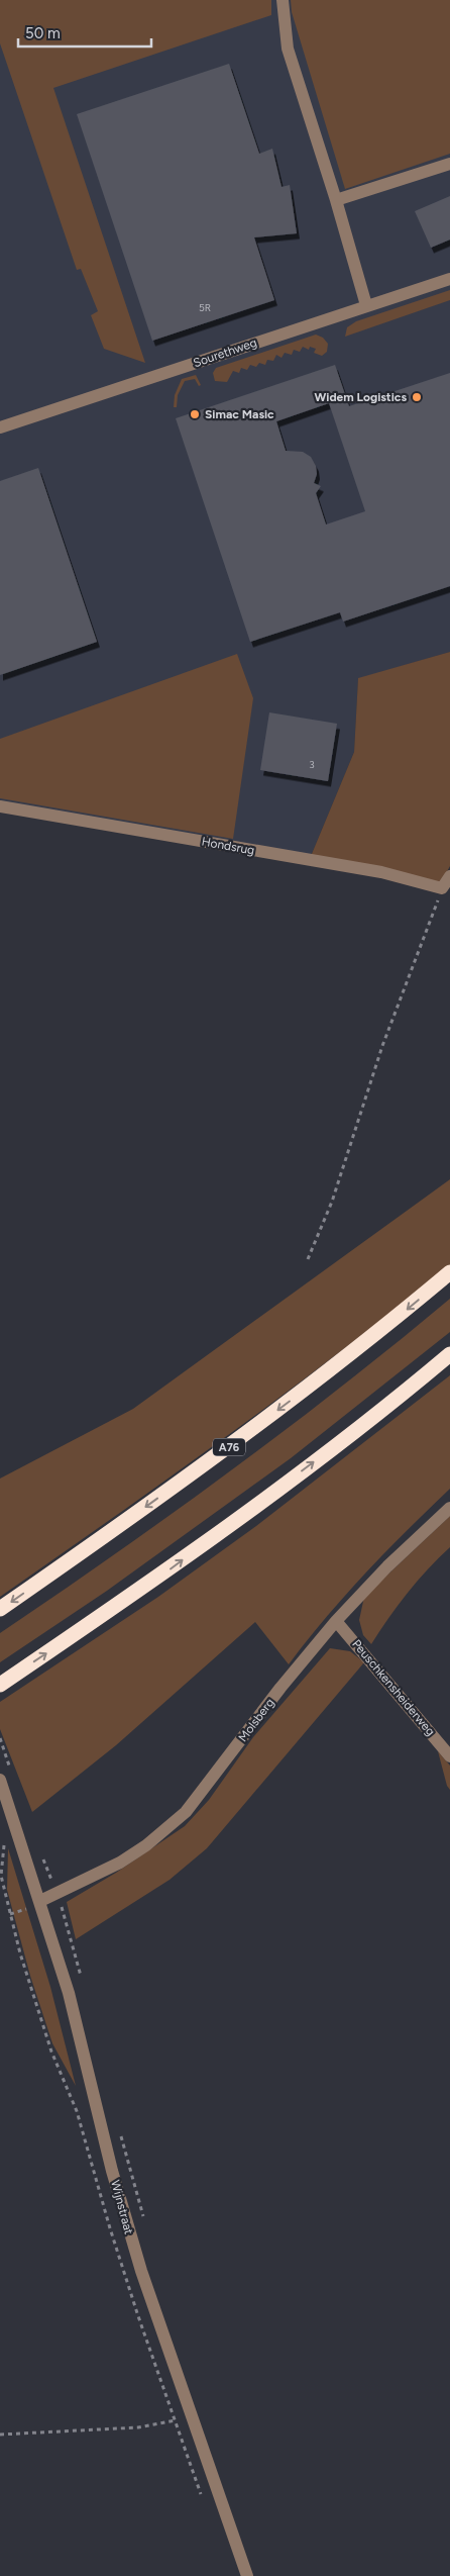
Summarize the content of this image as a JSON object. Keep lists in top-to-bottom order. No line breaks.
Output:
{"streets":{"highway":["A76"],"street":["Sourethweg","Hondsrug","Peuschkensheiderweg","Molsberg","Wijnstraat"]},"crossings":[["Peuschkensheiderweg","Molsberg"],["Molsberg","Wijnstraat"]],"places":["Widem Logistics","Simac Masic"],"house_numbers":["5R","3"],"scale_bar":"50 m"}
